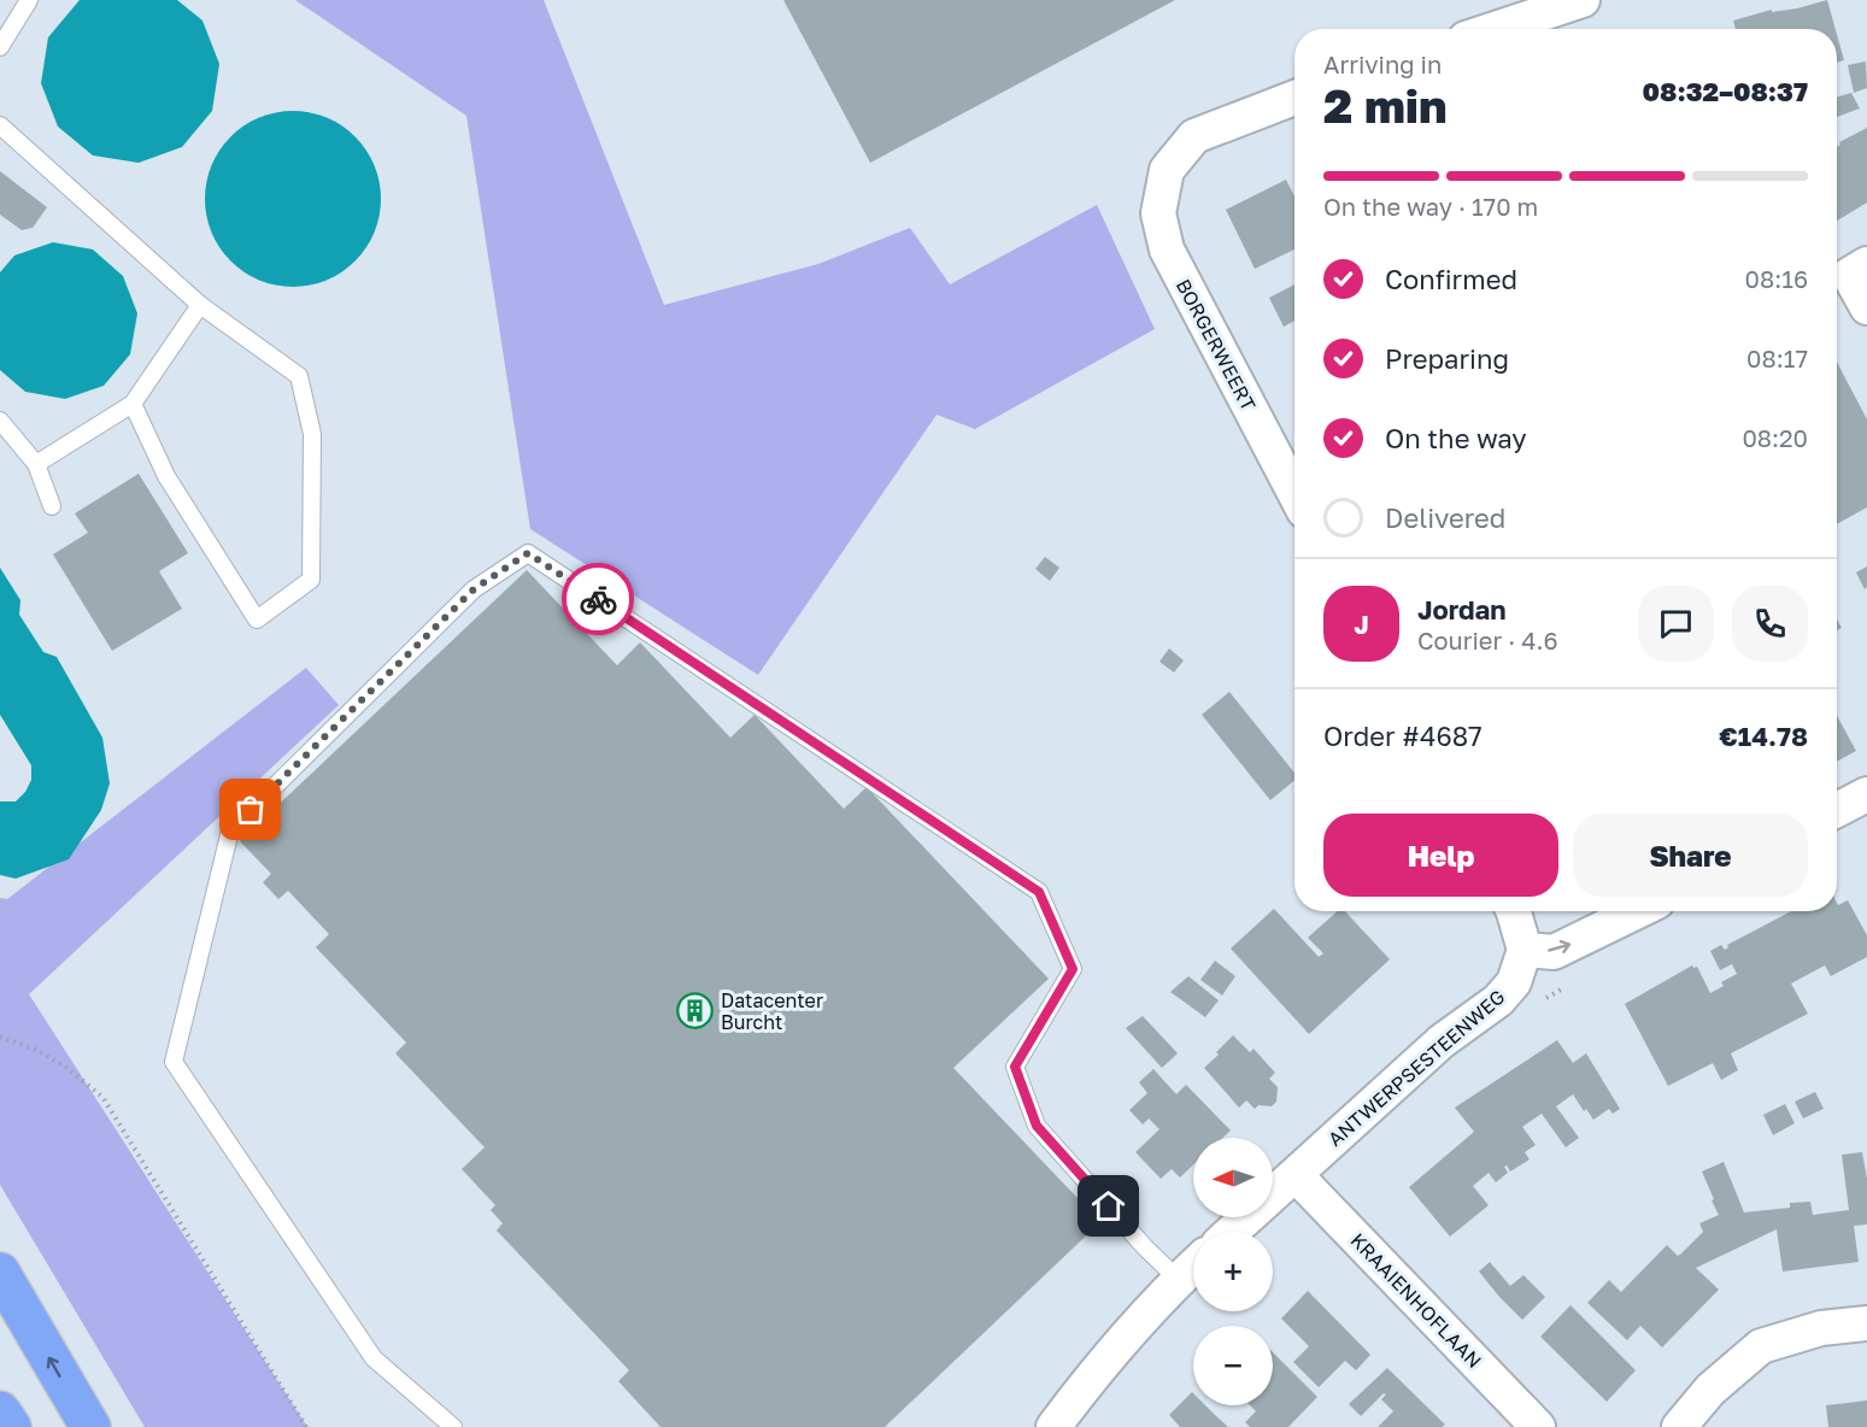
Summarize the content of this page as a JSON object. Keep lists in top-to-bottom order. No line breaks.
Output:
{"streets":{"street":["BORGERWEERT","ANTWERPSESTEENWEG","KRAAIENHOFLAAN"]},"crossings":[["ANTWERPSESTEENWEG","KRAAIENHOFLAAN"]],"places":{"building":["Datacenter Burcht"]},"north":"left","page":{"heading":["2 min","Arriving in","08:32–08:37"],"panel":["Jordan","Courier · 4.6","Order #4687","€14.78"],"bar":"On the way · 170 m","list":[["Confirmed","08:16"],["Preparing","08:17"],["On the way","08:20"],"Delivered"],"round":"J","buttons":["Help","Share"],"map_buttons":["+","−"]}}
